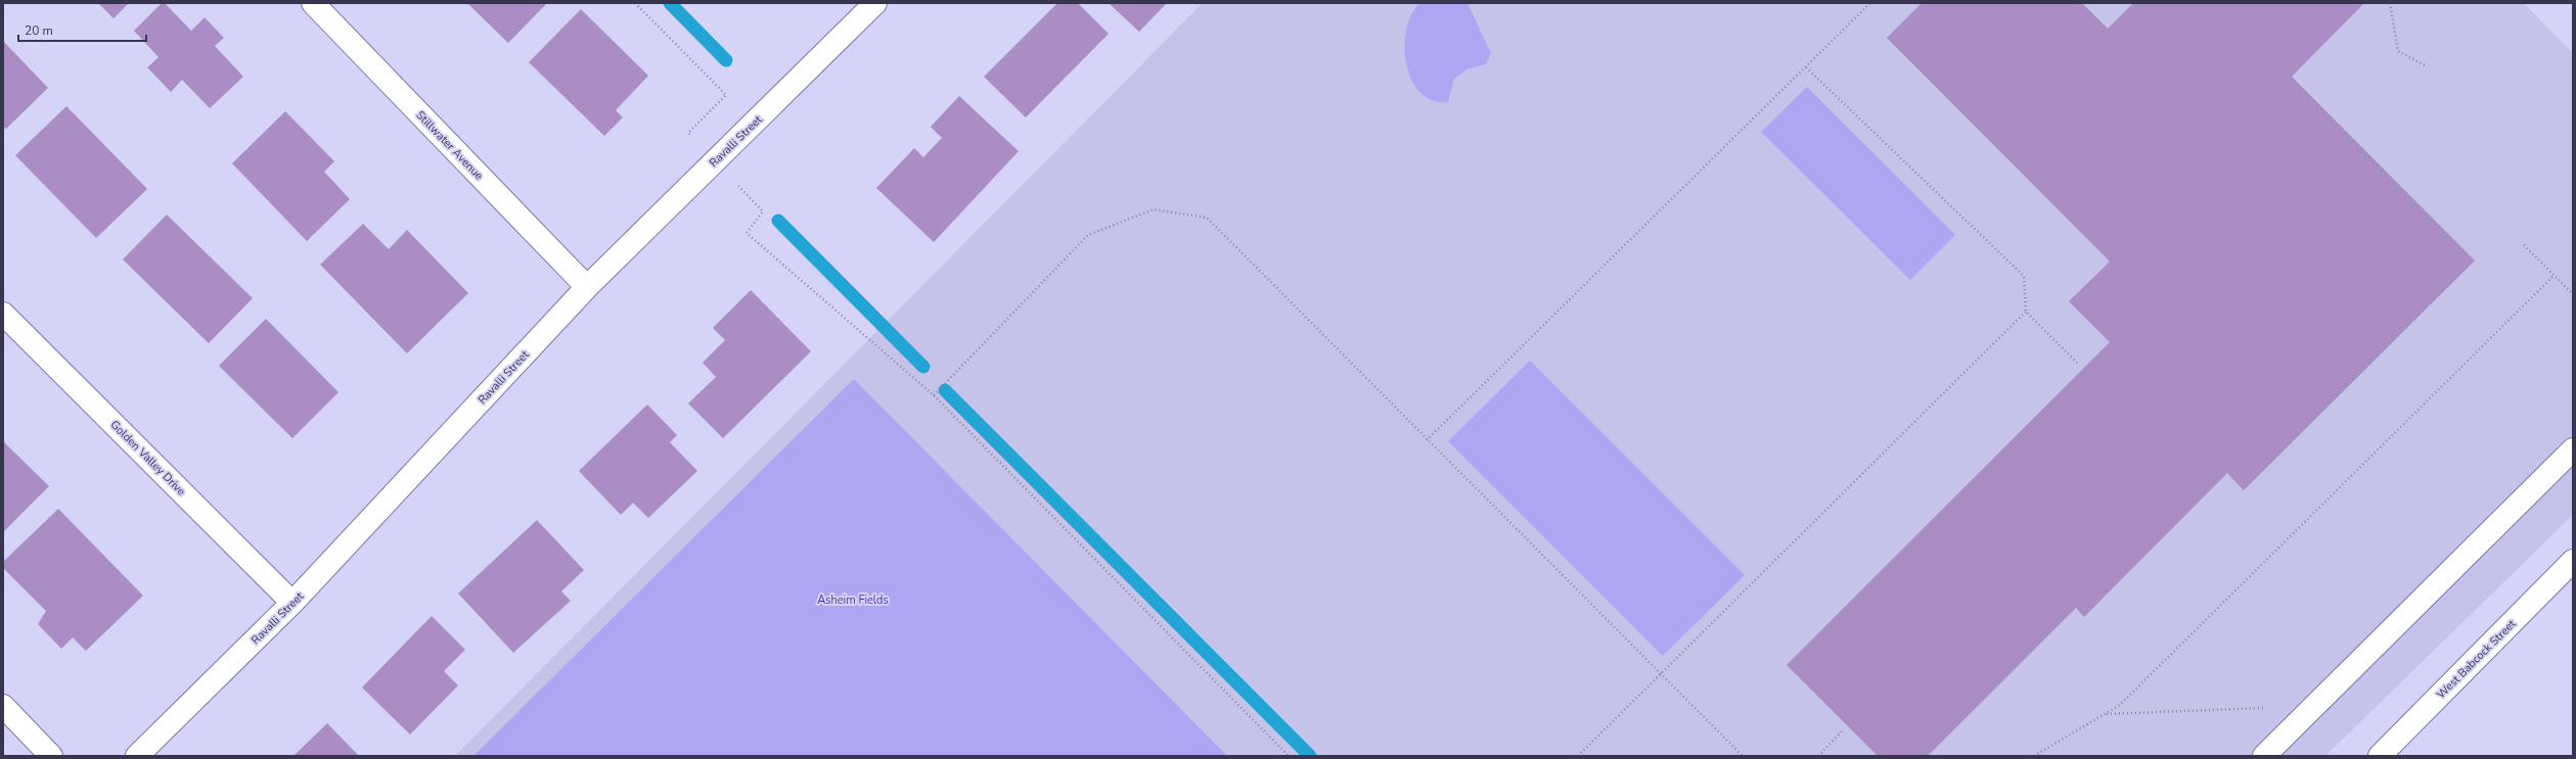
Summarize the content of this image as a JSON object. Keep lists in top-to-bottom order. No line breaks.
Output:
{"streets":{"street":["Ravalli Street","Stillwater Avenue","Golden Valley Drive","West Babcock Street"]},"crossings":[["Ravalli Street","Stillwater Avenue"],["Ravalli Street","Golden Valley Drive"]],"parks":["Asheim Fields"],"scale_bar":"20 m"}
